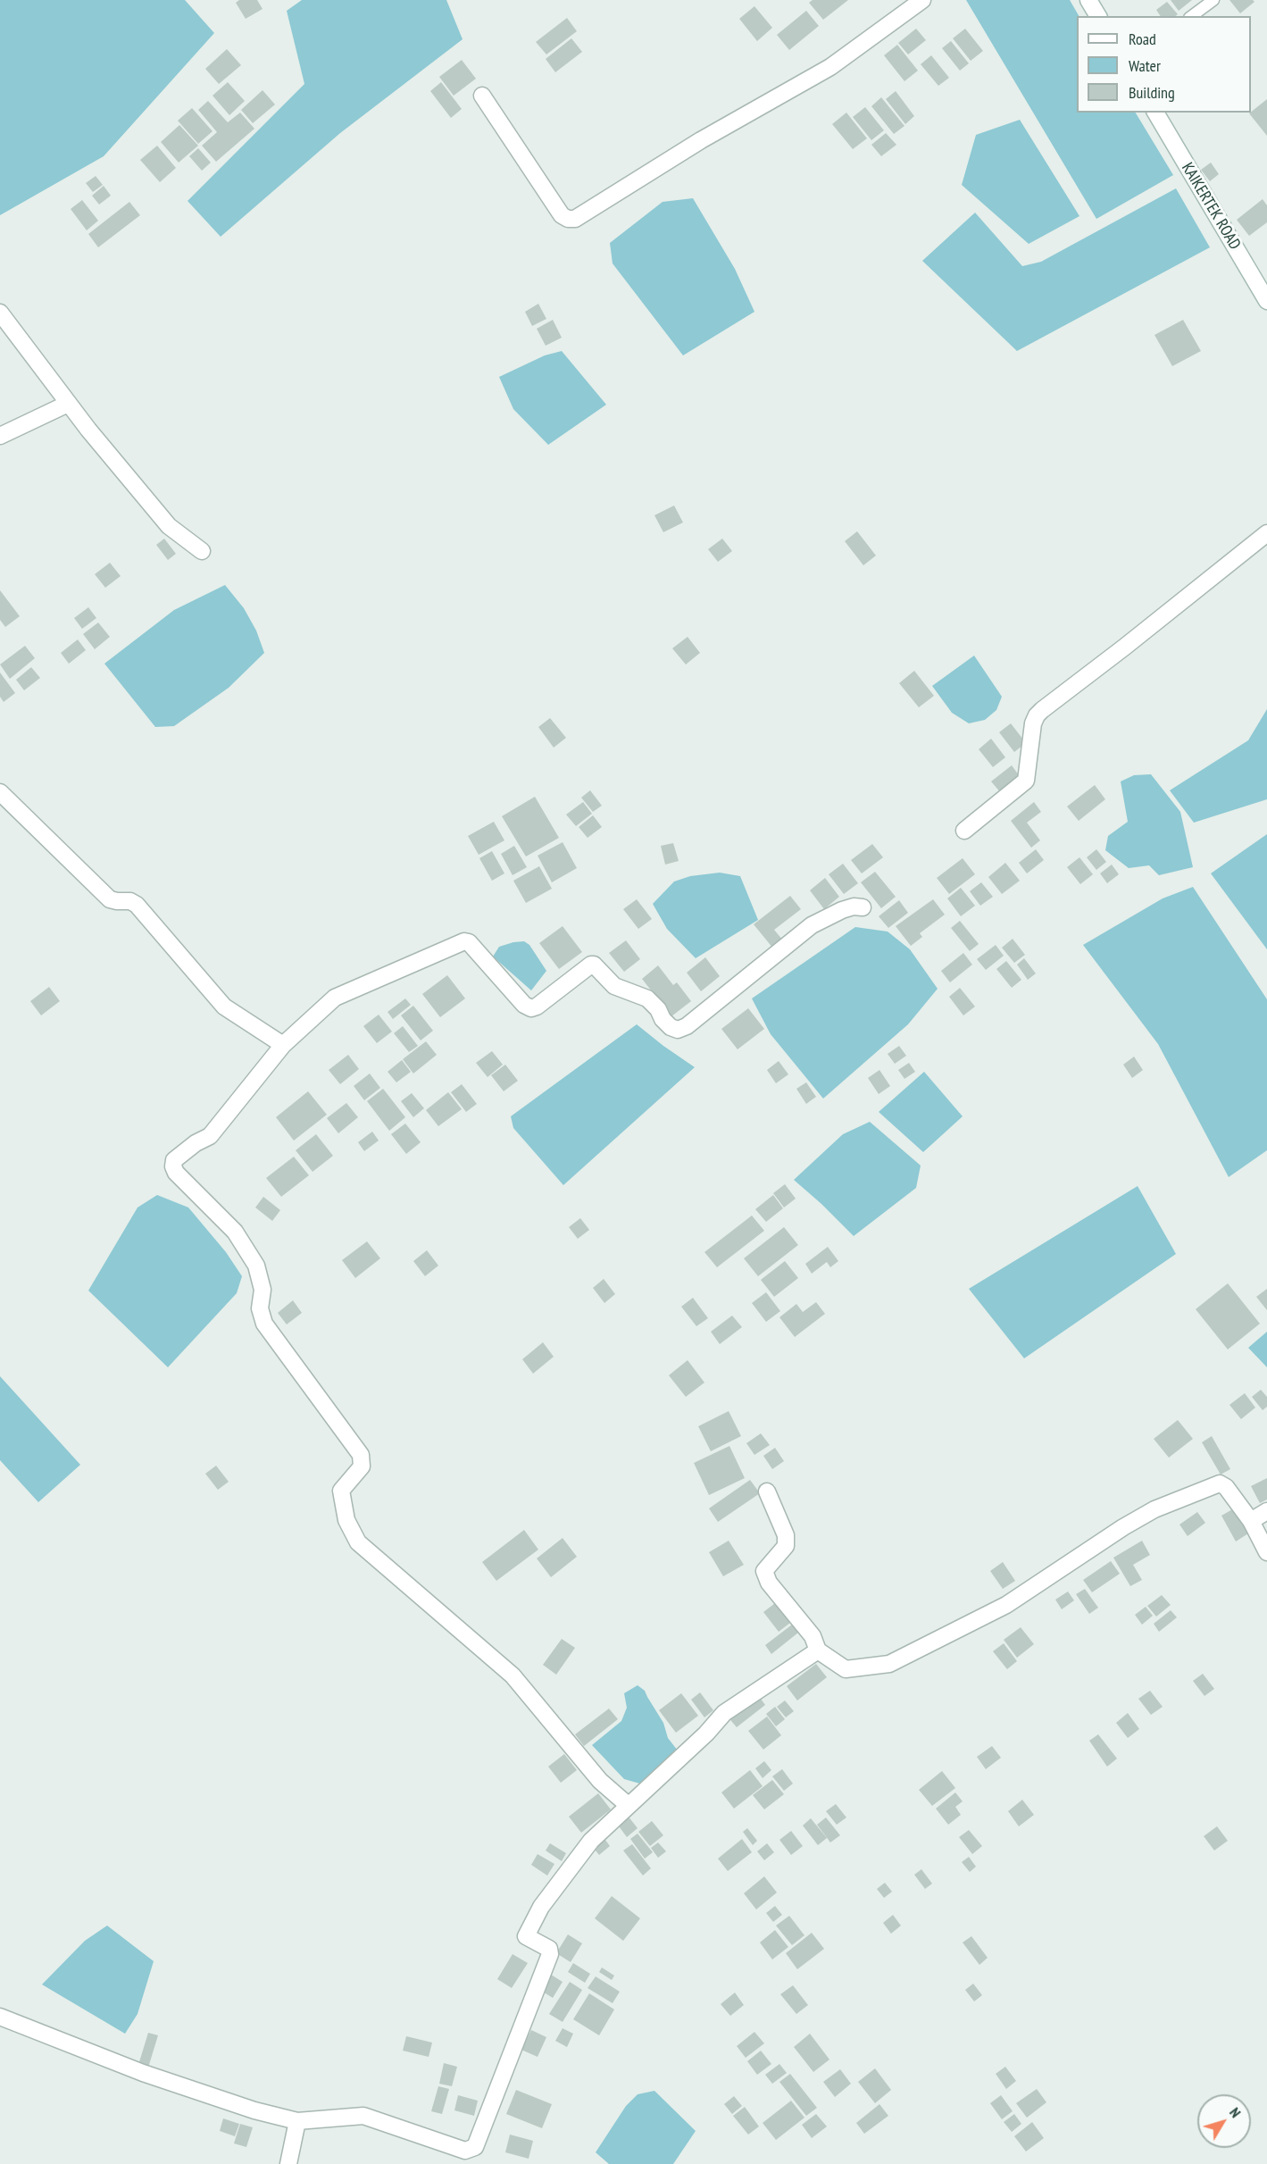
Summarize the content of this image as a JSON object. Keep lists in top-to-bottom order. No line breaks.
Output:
{"streets":{"street":["KAIKERTEK ROAD"]},"legend":["Road","Water","Building"],"north":"top right"}
